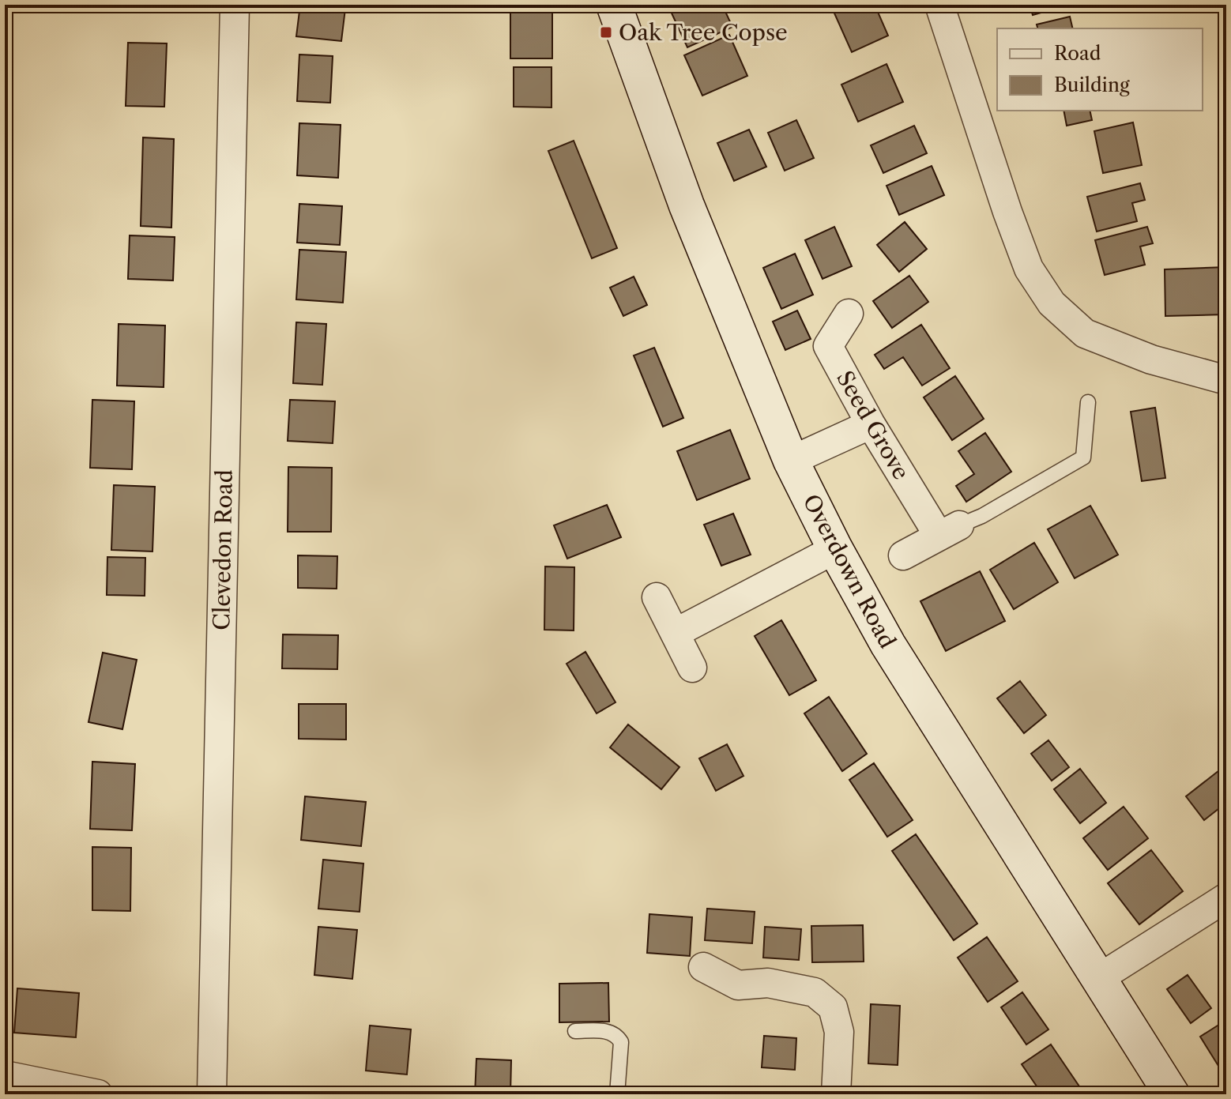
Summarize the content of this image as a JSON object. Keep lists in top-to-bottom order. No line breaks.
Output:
{"streets":{"street":["Seed Grove","Clevedon Road","Overdown Road"]},"places":{"transit":["Oak Tree Copse"]},"legend":["Road","Building"]}
